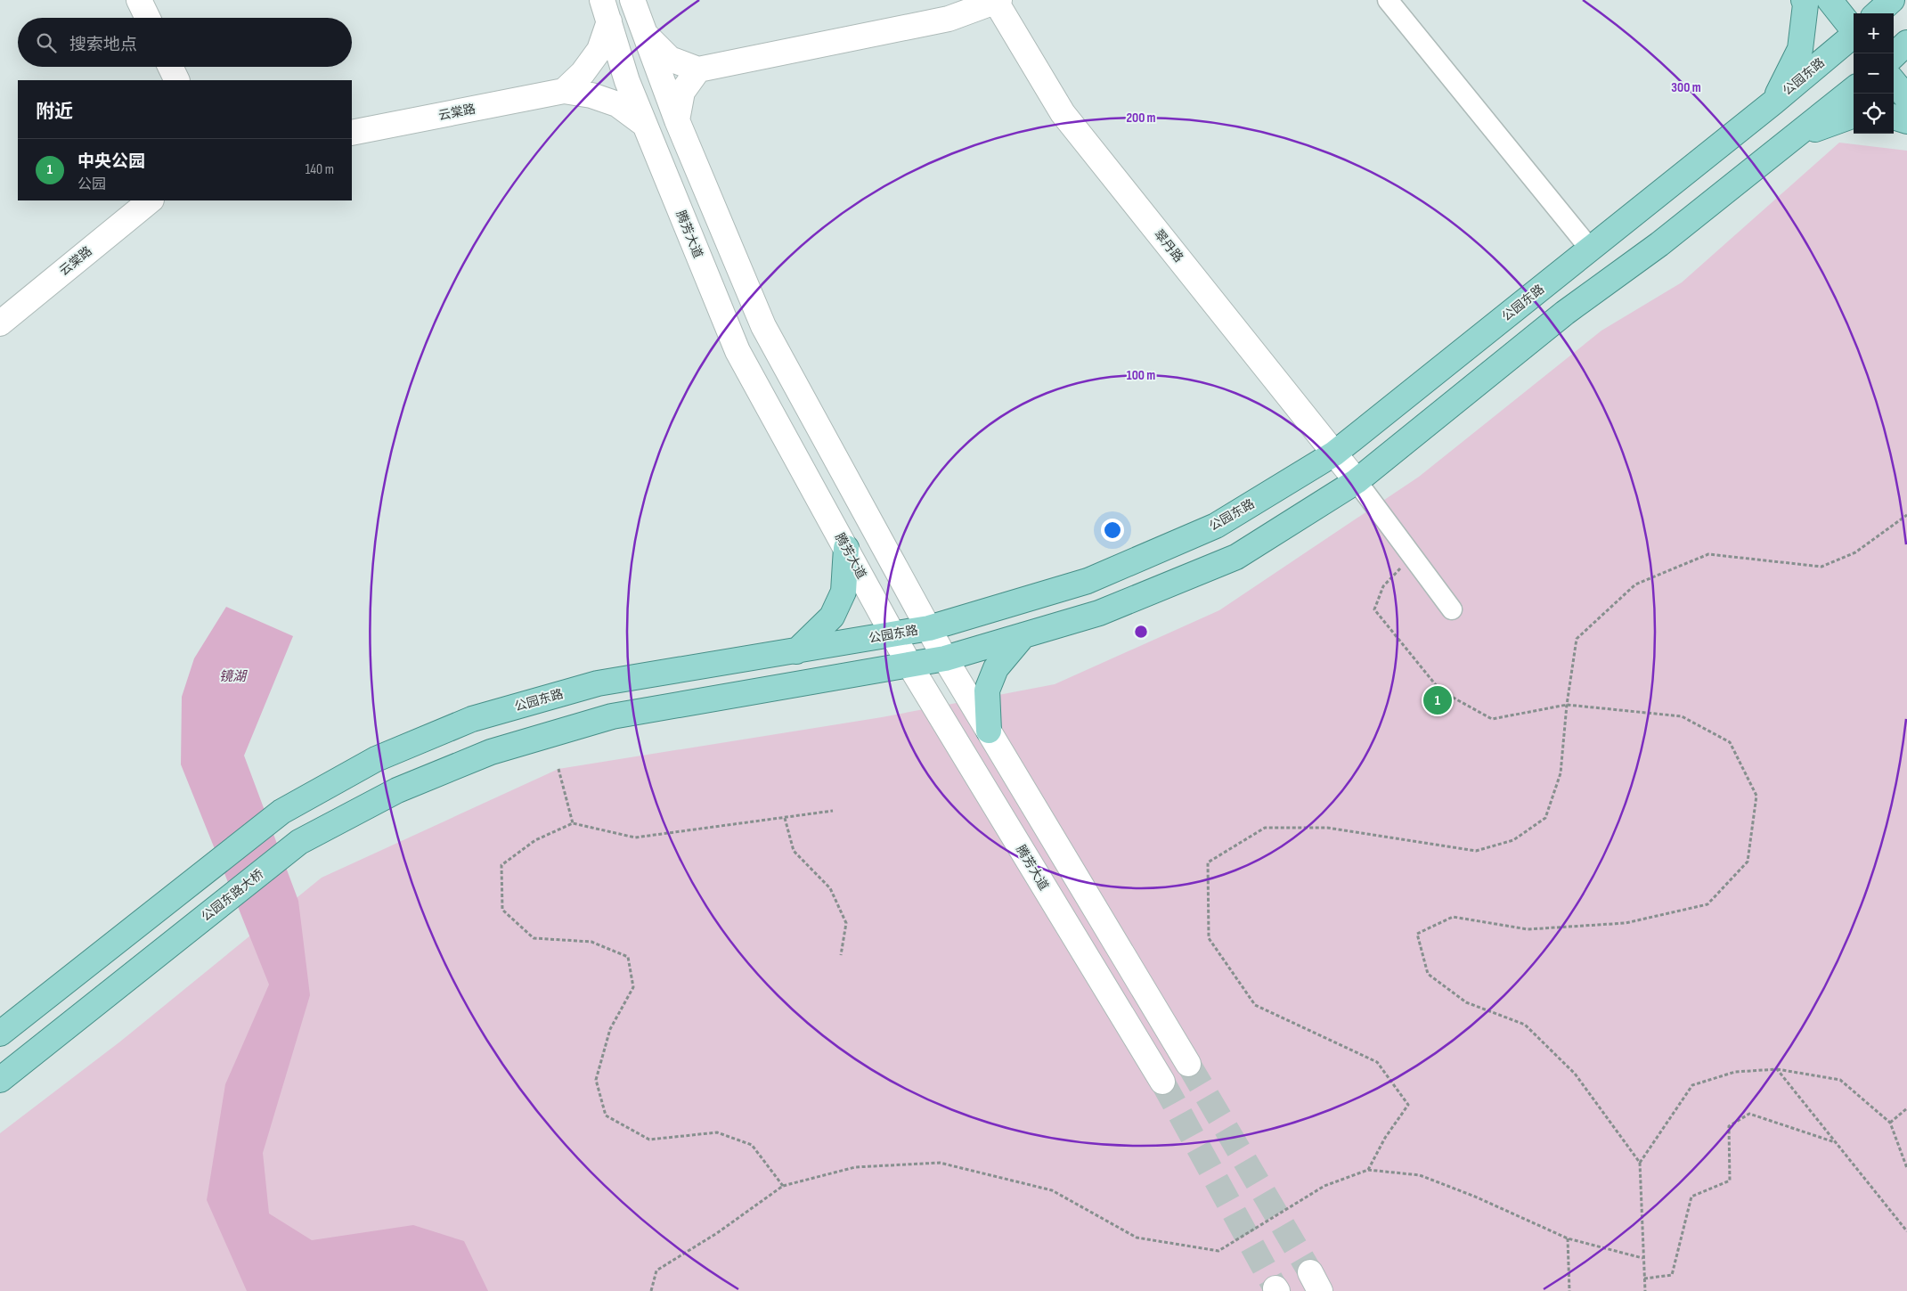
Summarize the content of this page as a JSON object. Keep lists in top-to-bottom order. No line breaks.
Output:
{"streets":{"main road":["公园东路","云棠路","腾芳大道","翠丹路","公园东路大桥"]},"crossings":[["公园东路","腾芳大道"],["公园东路","翠丹路"],["腾芳大道","公园东路大桥"]],"water":["镜湖"],"page":{"map_buttons":["+","−"],"search":"搜索地点","heading":"附近","list":[{"mark":"1","name":"中央公园","note":"公园","value":"140 m"}],"pins":"1"},"rings":["300 m","200 m","100 m"]}
